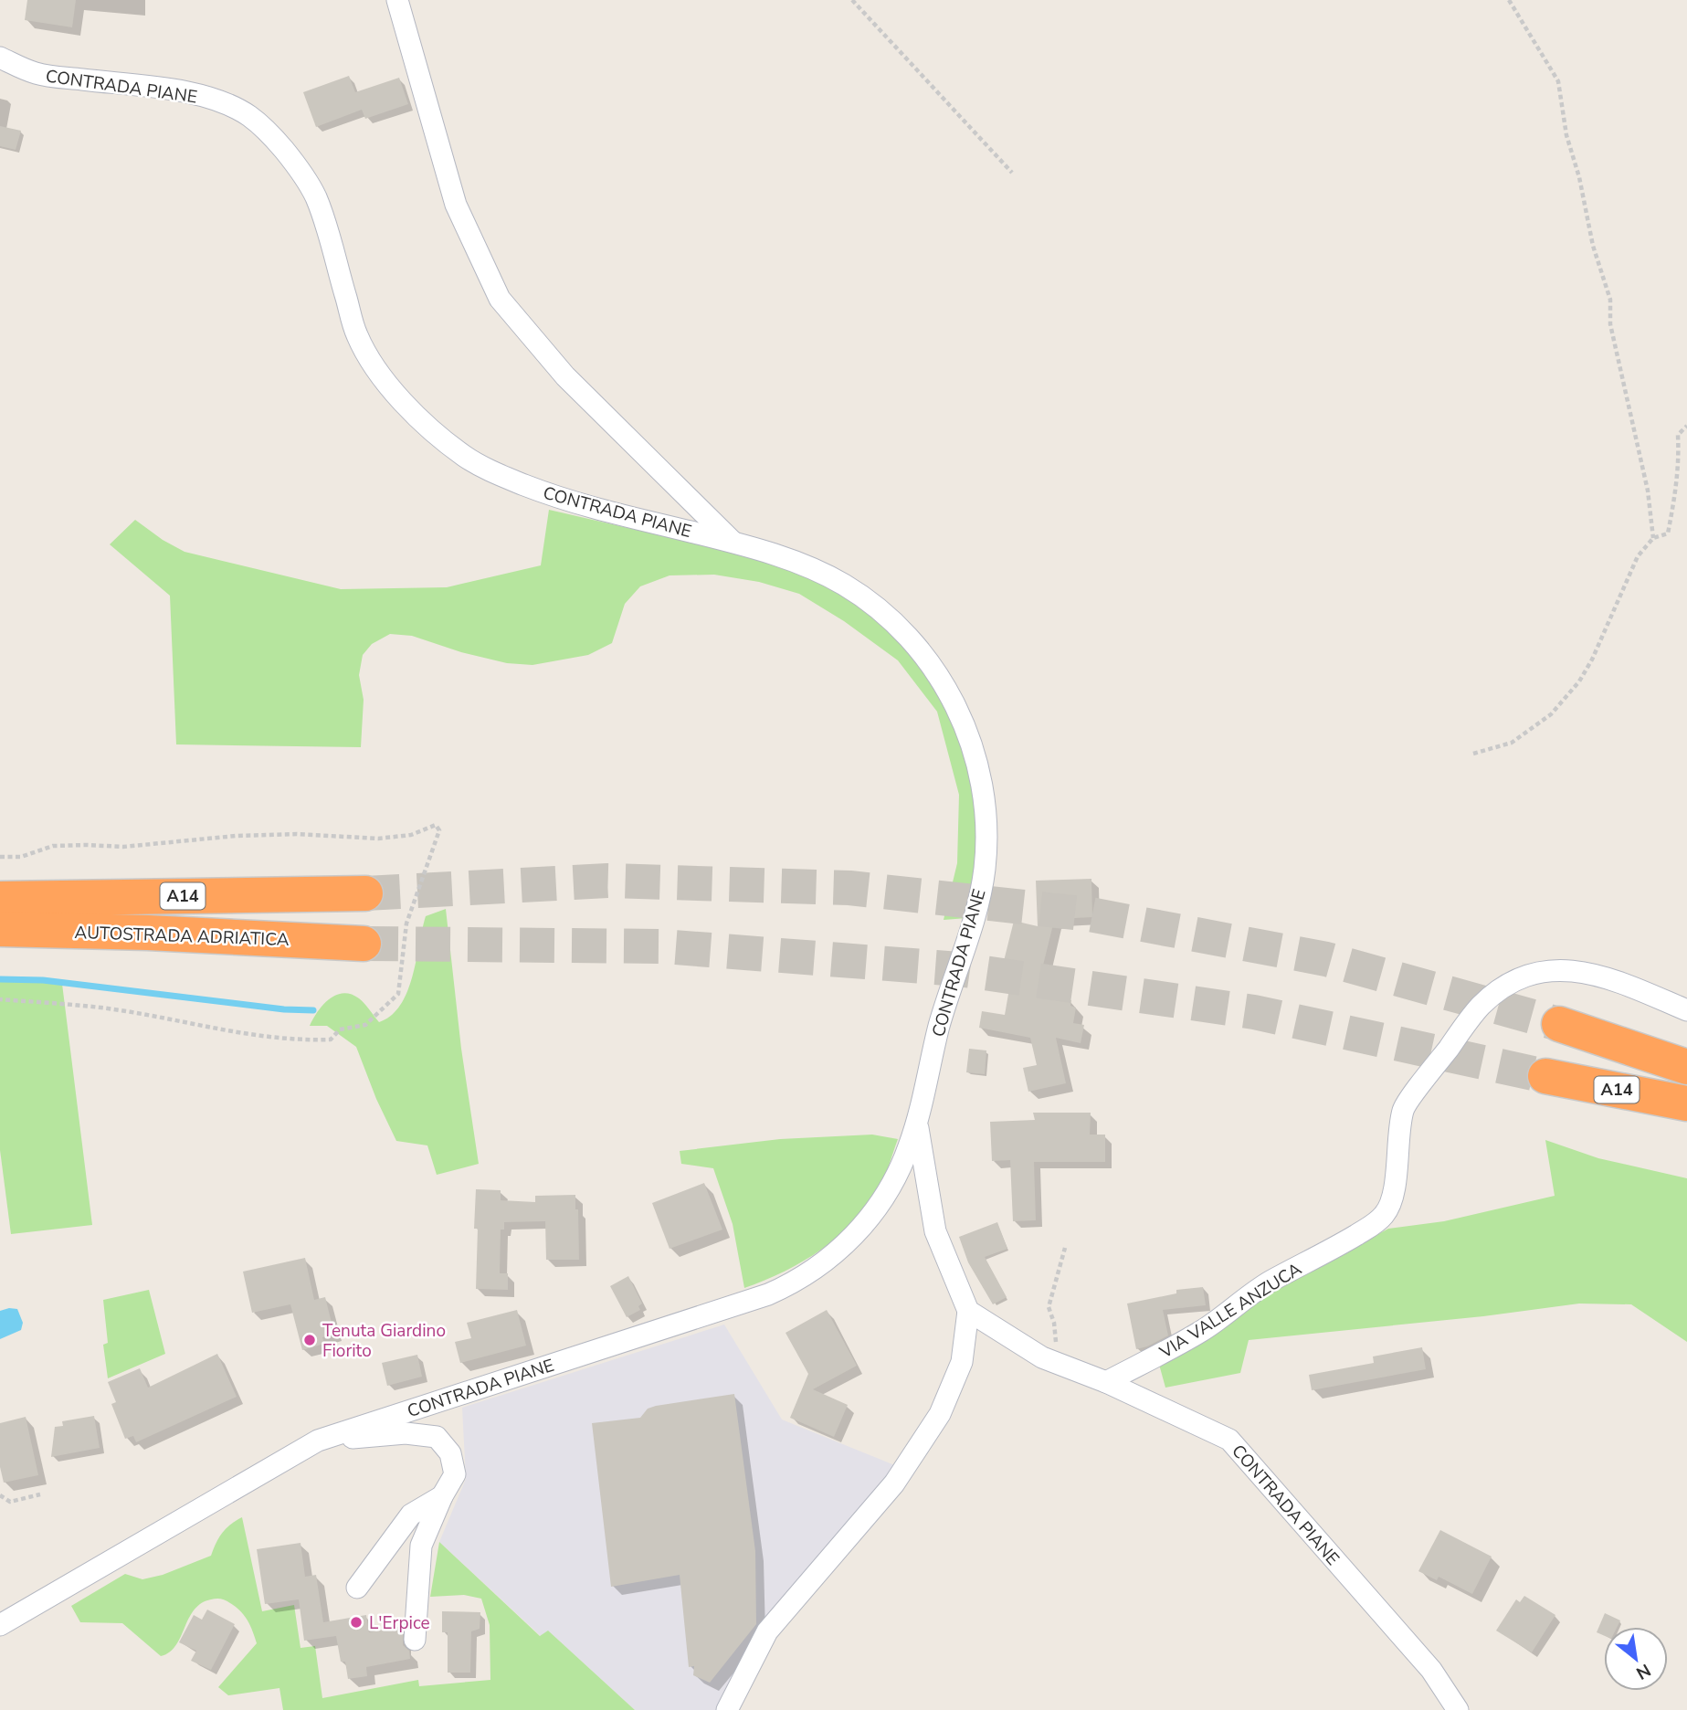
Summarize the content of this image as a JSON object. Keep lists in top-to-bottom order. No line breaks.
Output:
{"streets":{"highway":["A14","AUTOSTRADA ADRIATICA"],"street":["CONTRADA PIANE","VIA VALLE ANZUCA"]},"crossings":[["CONTRADA PIANE","VIA VALLE ANZUCA"]],"places":["Tenuta Giardino Fiorito","L'Erpice"],"north":"bottom right"}
